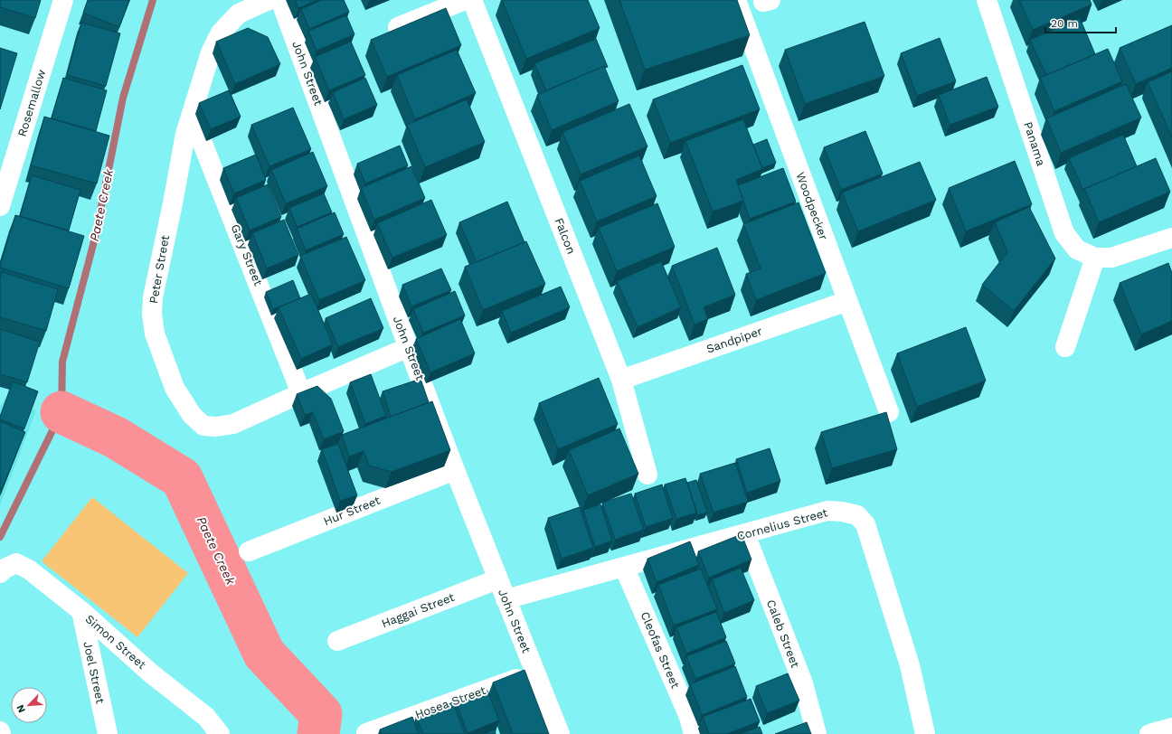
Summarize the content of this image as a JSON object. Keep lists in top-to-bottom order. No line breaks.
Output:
{"streets":{"street":["John Street","Rosemallow","Panama","Woodpecker","Falcon","Gary Street","Peter Street","Sandpiper","Hur Street","Cornelius Street","Haggai Street","Caleb Street","Simon Street","Cleofas Street","Joel Street","Hosea Street"]},"crossings":[["John Street","Peter Street"],["John Street","Hur Street"],["John Street","Cornelius Street"],["John Street","Haggai Street"],["John Street","Hosea Street"],["Woodpecker","Sandpiper"],["Falcon","Sandpiper"],["Gary Street","Peter Street"],["Cornelius Street","Caleb Street"],["Cornelius Street","Cleofas Street"],["Simon Street","Joel Street"]],"water":["Paete Creek"],"scale_bar":"20 m","north":"bottom left"}
